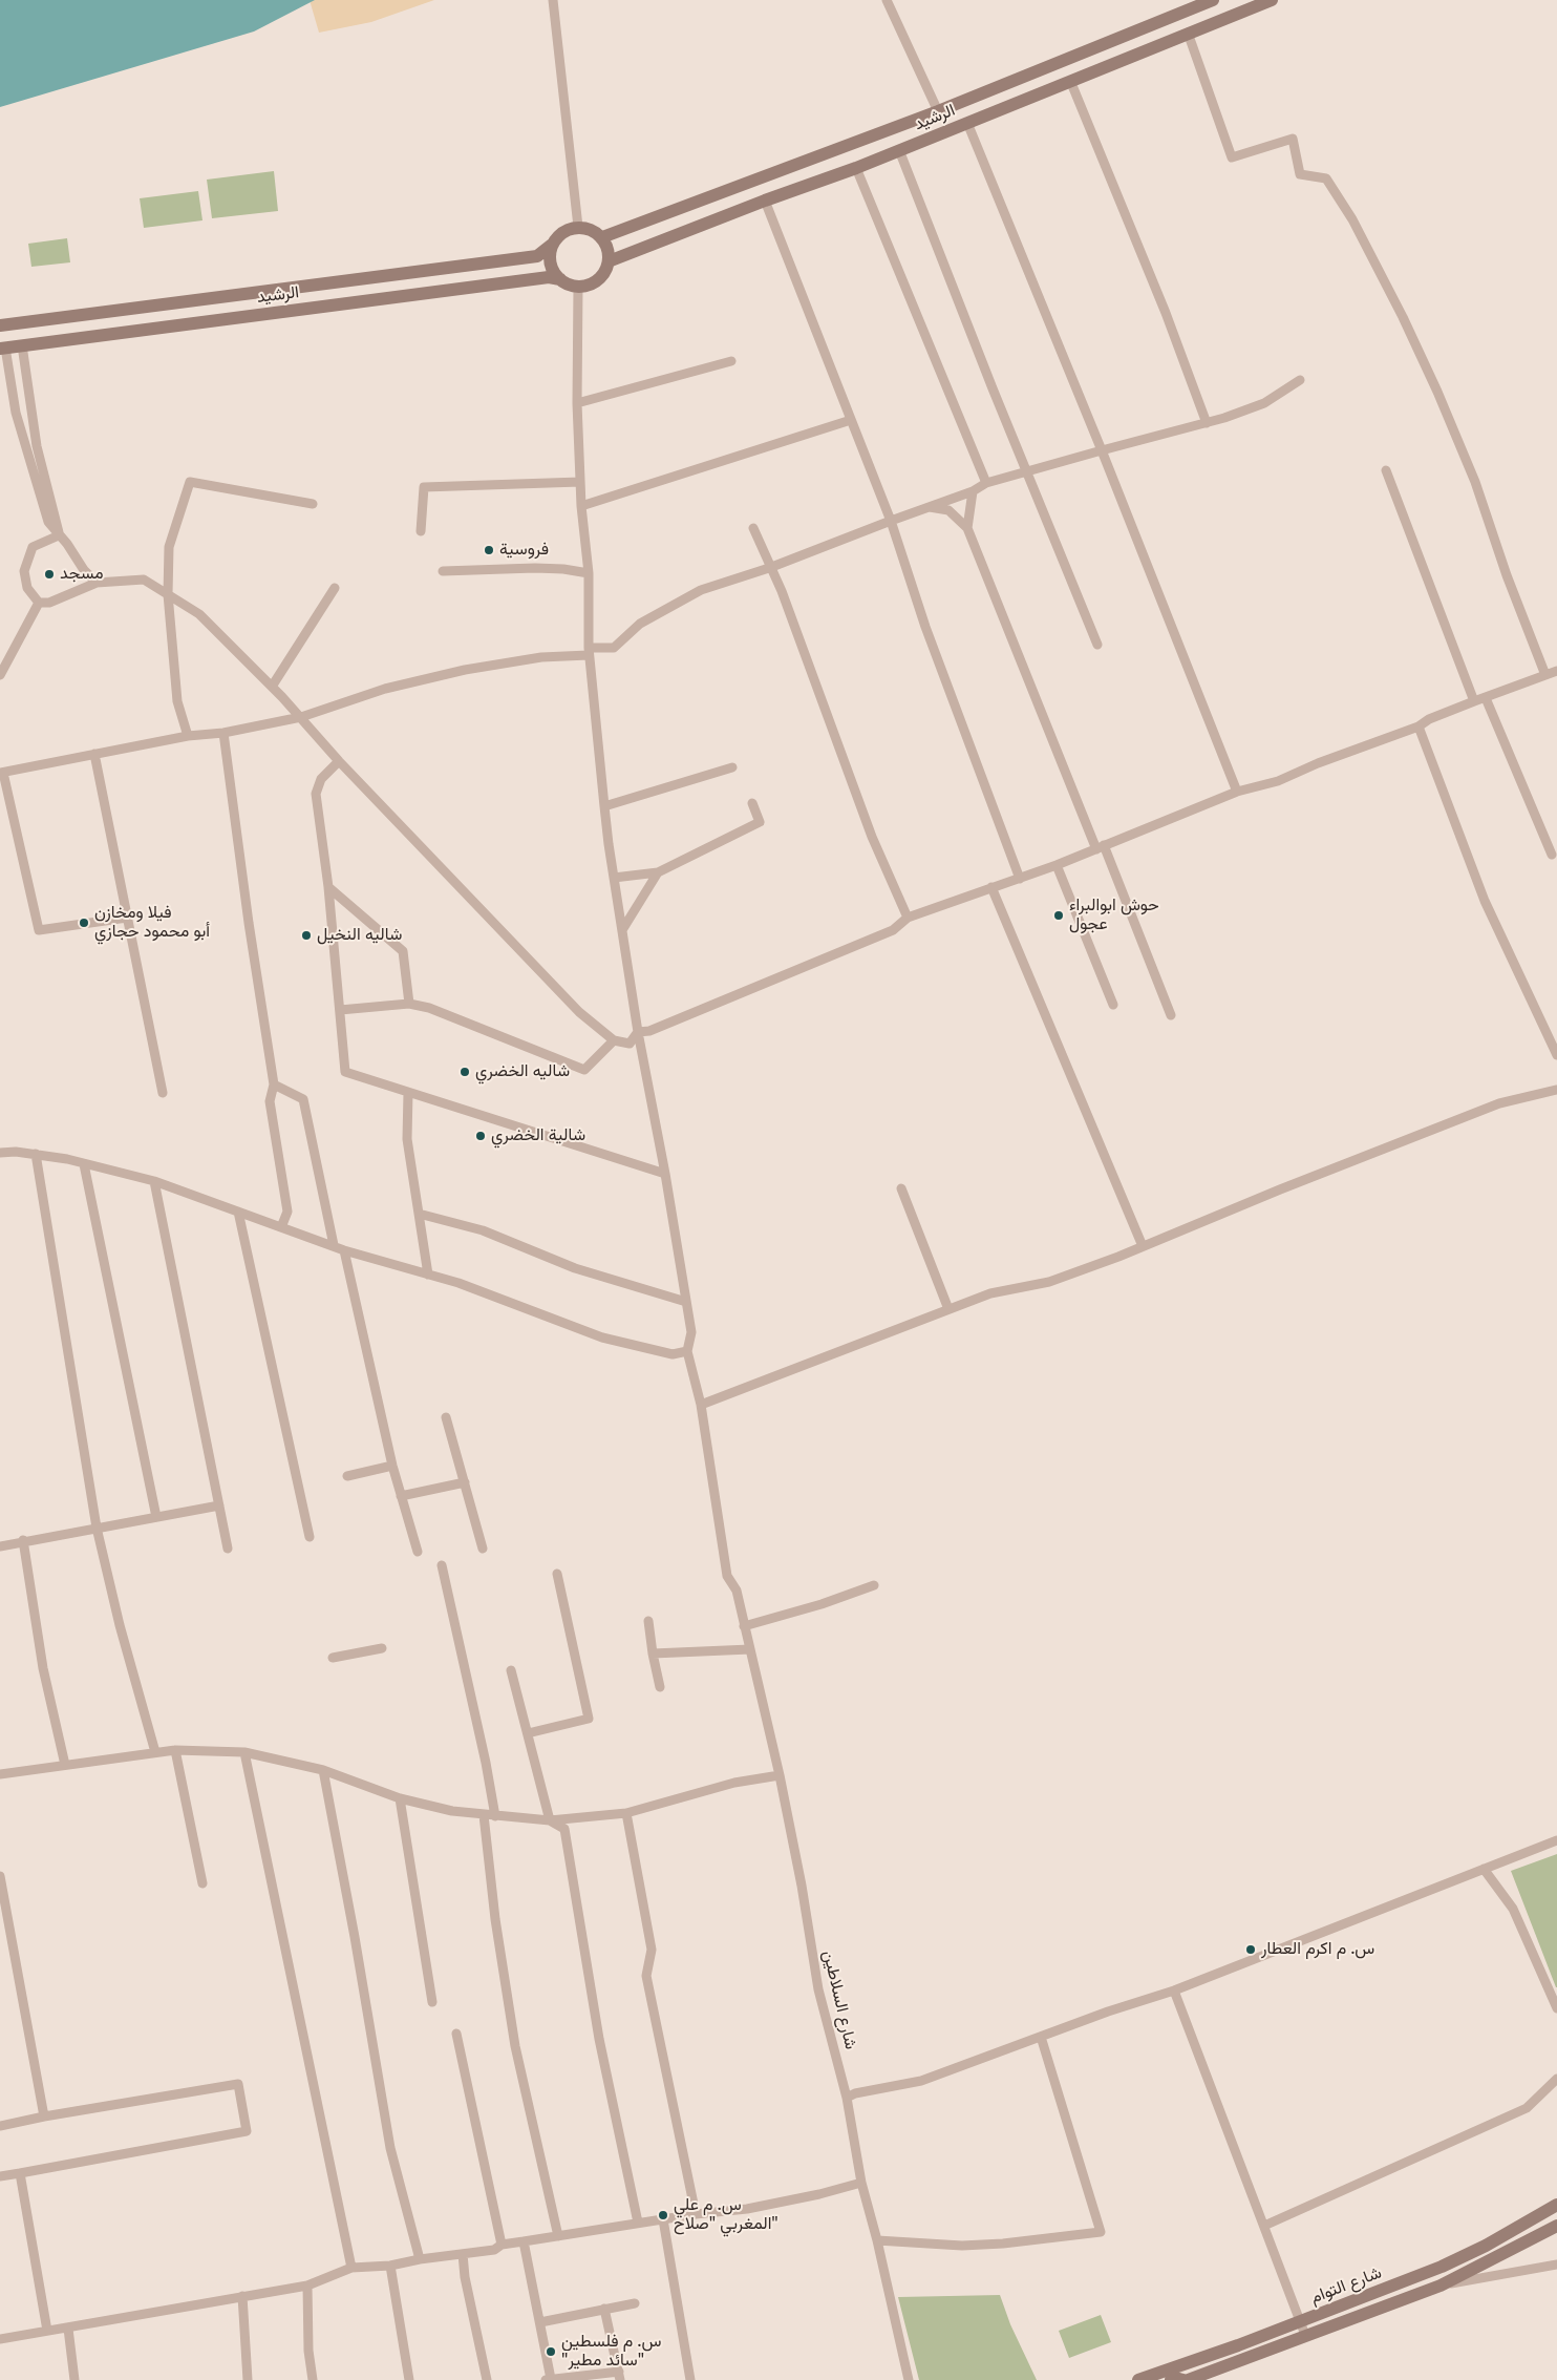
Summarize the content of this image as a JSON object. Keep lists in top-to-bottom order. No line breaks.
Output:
{"streets":{"main road":["الرشيد","شارع التوام"],"street":["شارع السلاطين"]},"places":["فروسية","مسجد","حوش ابوالبراء عجول","فيلا ومخازن أبو محمود حجازي","شاليه النخيل","شاليه الخضري","شالية الخضري","س. م اكرم العطار","س. م علي المغربي \"صلاح\"","س. م فلسطين \"سائد مطير\""]}
